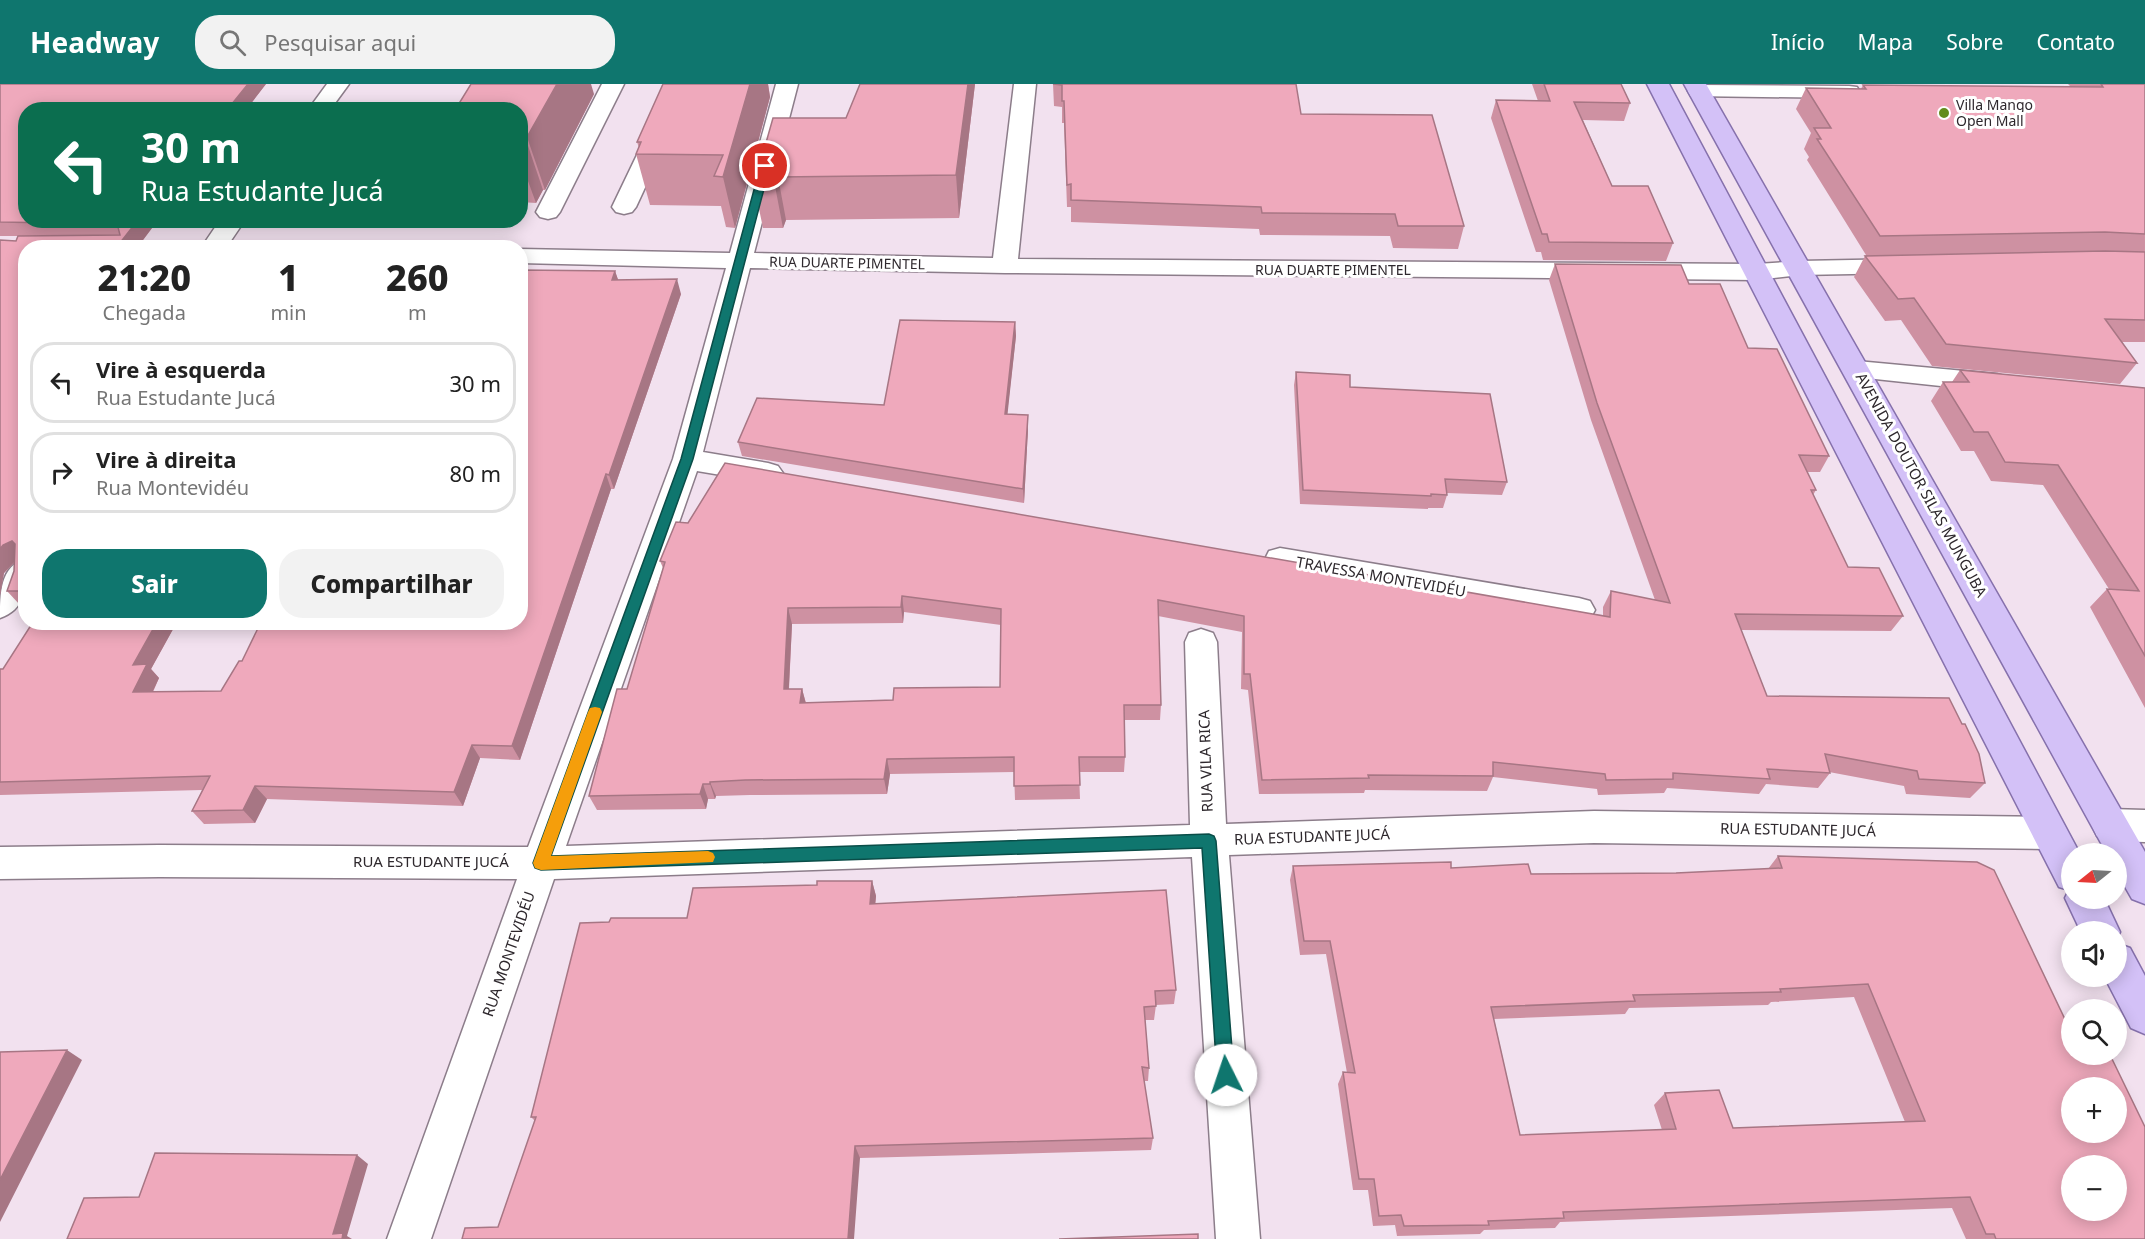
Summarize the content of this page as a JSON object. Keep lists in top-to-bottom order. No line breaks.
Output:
{"streets":{"main road":["AVENIDA DOUTOR SILAS MUNGUBA"],"street":["RUA DUARTE PIMENTEL","TRAVESSA MONTEVIDÉU","RUA VILA RICA","RUA ESTUDANTE JUCÁ","RUA MONTEVIDÉU"]},"crossings":[["RUA DUARTE PIMENTEL","AVENIDA DOUTOR SILAS MUNGUBA"],["RUA DUARTE PIMENTEL","RUA MONTEVIDÉU"],["RUA VILA RICA","RUA ESTUDANTE JUCÁ"],["RUA ESTUDANTE JUCÁ","RUA MONTEVIDÉU"]],"places":["Villa Mango Open Mall"],"north":"left","page":{"header":"Headway","search":"Pesquisar aqui","nav":["Início","Mapa","Sobre","Contato"],"turn":["30 m","Rua Estudante Jucá"],"eta":["21:20","Chegada","1","min","260","m"],"list":[{"name":"Vire à esquerda","note":"Rua Estudante Jucá","value":"30 m"},{"name":"Vire à direita","note":"Rua Montevidéu","value":"80 m"}],"buttons":["Sair","Compartilhar"],"map_buttons":["+","−"]}}
